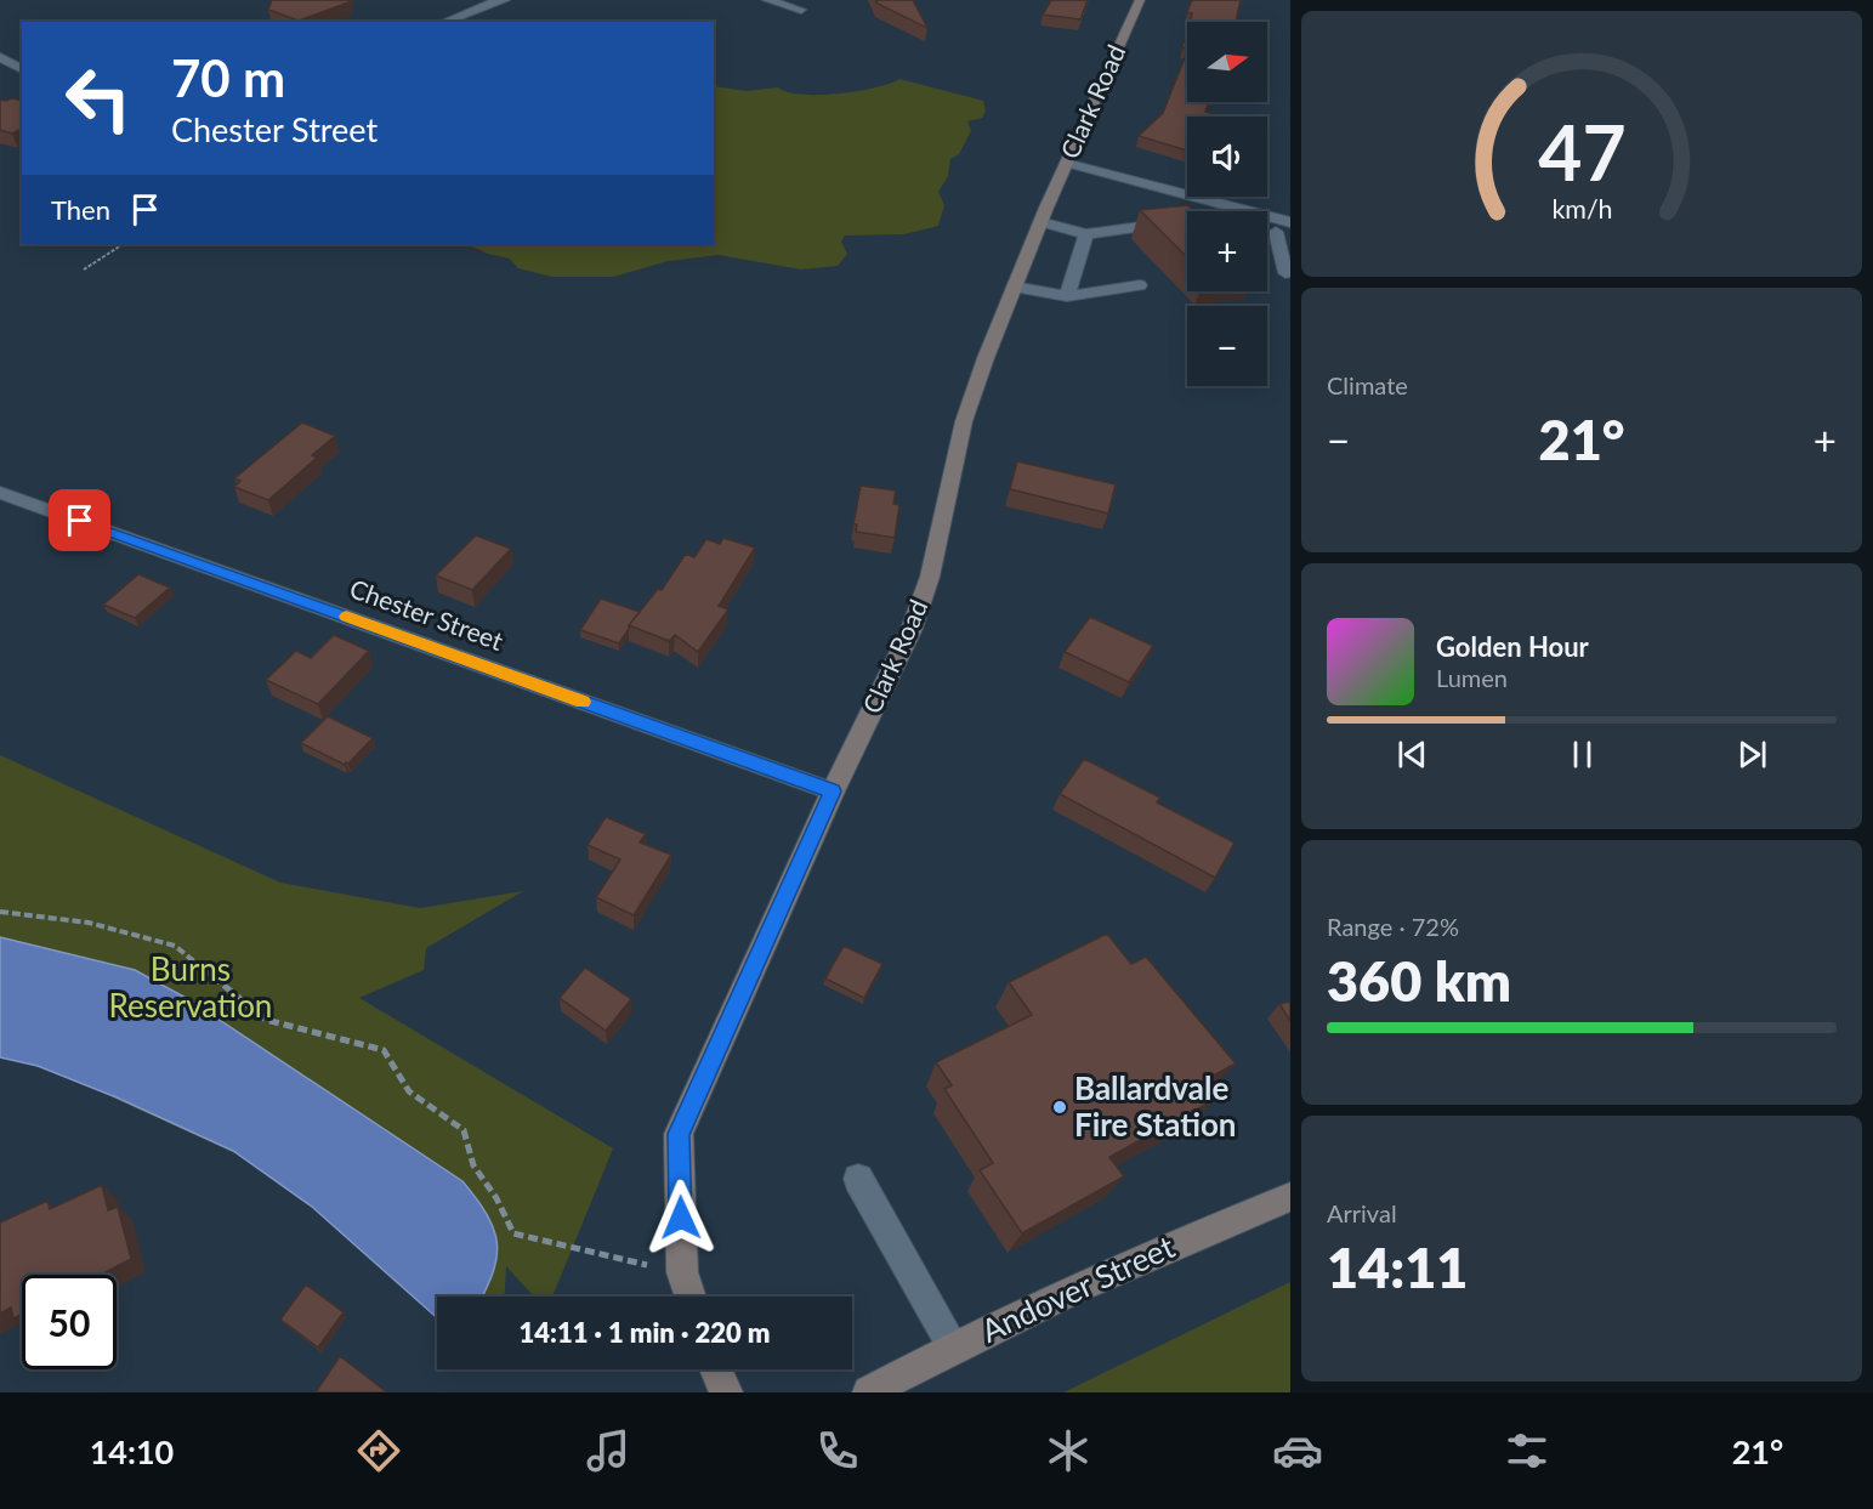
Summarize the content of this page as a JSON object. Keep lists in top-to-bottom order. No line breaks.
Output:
{"streets":{"main road":["Clark Road","Andover Street"],"street":["Chester Street"]},"crossings":[["Clark Road","Chester Street"]],"parks":["Burns Reservation"],"places":["Ballardvale Fire Station"],"north":"right","page":{"map_buttons":["+","−"],"turn":["70 m","Chester Street"],"then":"Then","tile":["Climate",["Range · 72%","360 km"],["Arrival","14:11"]],"heat":["−","21°","+"],"song":["Golden Hour","Lumen"],"limit":"50","trip":"14:11 · 1 min · 220 m","tabs":["14:10","21°"],"gauge":["47","km/h"]}}
